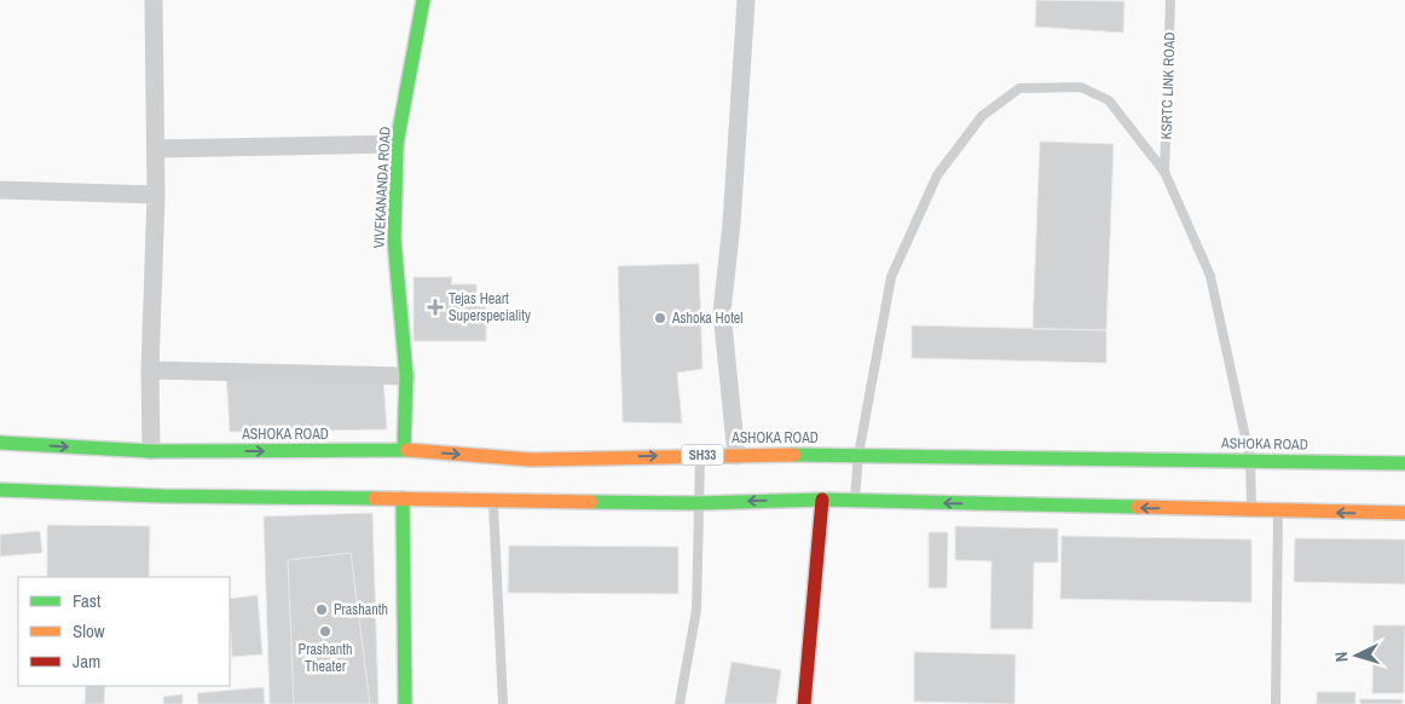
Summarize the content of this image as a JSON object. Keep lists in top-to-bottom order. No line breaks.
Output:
{"streets":{"main road":["VIVEKANANDA ROAD","ASHOKA ROAD","SH33"],"lane":["KSRTC LINK ROAD"]},"crossings":[["VIVEKANANDA ROAD","ASHOKA ROAD"]],"places":{"health":["Tejas Heart Superspeciality"],"other":["Ashoka Hotel","Prashanth","Prashanth Theater"]},"legend":["Fast","Slow","Jam"],"north":"left"}
